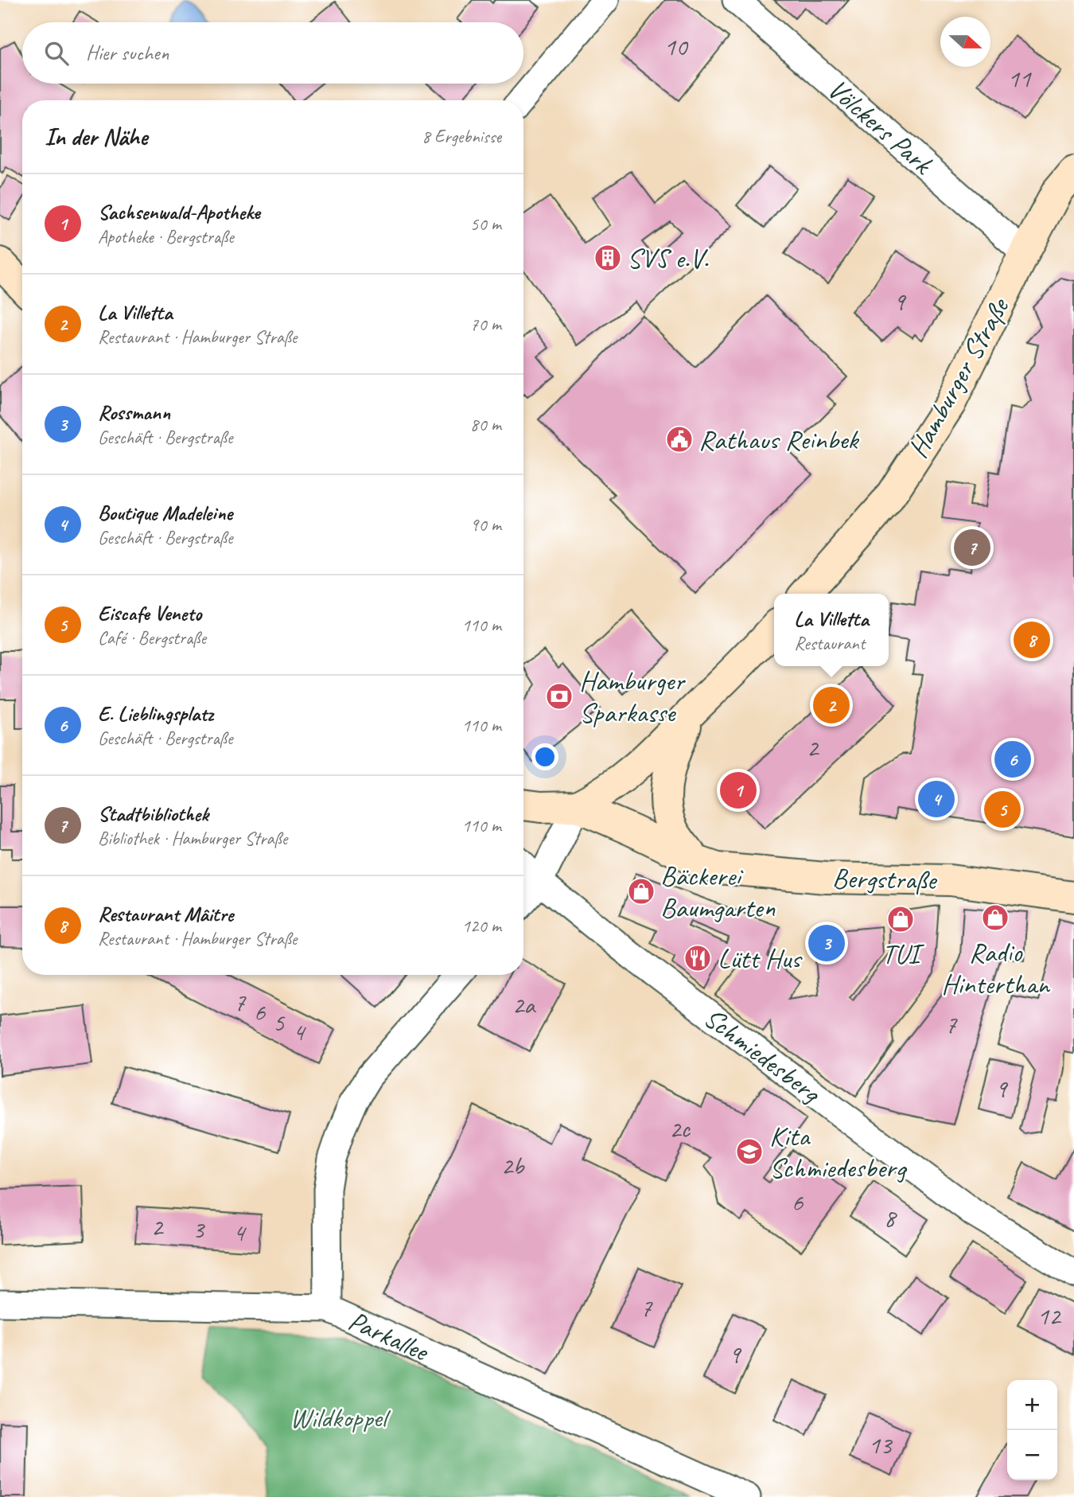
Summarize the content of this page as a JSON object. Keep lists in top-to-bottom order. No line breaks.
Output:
{"streets":{"main road":["Hamburger Straße","Bergstraße"],"street":["Völckers Park","Schmiedesberg","Parkallee"]},"crossings":[["Völckers Park","Hamburger Straße"]],"parks":["Wildkoppel"],"places":{"building":["SVS e.V."],"public building":["Rathaus Reinbek"],"bank":["Hamburger Sparkasse"],"shop":["Bäckerei Baumgarten","Radio Hinterthan","TUI"],"restaurant":["Lütt Hus"],"school or university":["Kita Schmiedesberg"]},"house_numbers":["10","11","9","2","7","2a","6","5","7","4","9","2c","2b","6","8","2","3","4","7","12","9","13"],"north":"right","page":{"search":"Hier suchen","heading":["In der Nähe","8 Ergebnisse"],"list":[{"mark":"1","name":"Sachsenwald-Apotheke","note":"Apotheke · Bergstraße","value":"50 m"},{"mark":"2","name":"La Villetta","note":"Restaurant · Hamburger Straße","value":"70 m"},{"mark":"3","name":"Rossmann","note":"Geschäft · Bergstraße","value":"80 m"},{"mark":"4","name":"Boutique Madeleine","note":"Geschäft · Bergstraße","value":"90 m"},{"mark":"5","name":"Eiscafe Veneto","note":"Café · Bergstraße","value":"110 m"},{"mark":"6","name":"E. Lieblingsplatz","note":"Geschäft · Bergstraße","value":"110 m"},{"mark":"7","name":"Stadtbibliothek","note":"Bibliothek · Hamburger Straße","value":"110 m"},{"mark":"8","name":"Restaurant Mâitre","note":"Restaurant · Hamburger Straße","value":"120 m"}],"pins":["7","8","2","6","1","4","5","3"],"popup":["La Villetta","Restaurant"],"map_buttons":["+","−"]}}
